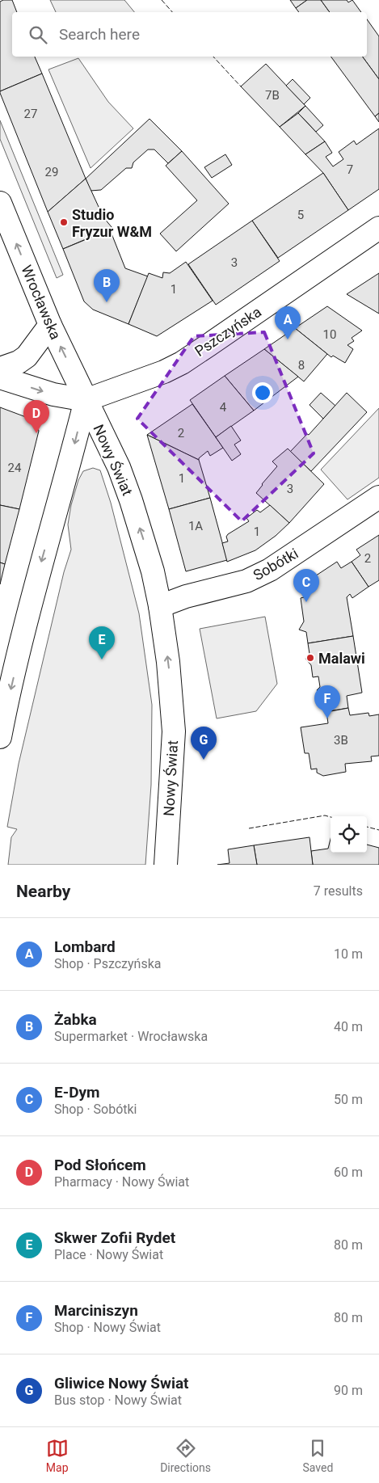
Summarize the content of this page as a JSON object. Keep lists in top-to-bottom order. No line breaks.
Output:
{"streets":{"main road":["Wrocławska","Pszczyńska","Nowy Świat","Sobótki"]},"crossings":[["Wrocławska","Pszczyńska"],["Wrocławska","Nowy Świat"],["Pszczyńska","Nowy Świat"],["Nowy Świat","Sobótki"]],"one_way":["Wrocławska"],"places":["Studio Fryzur W&M","Malawi"],"house_numbers":["7B","27","7","29","5","3","1","10","8","4","2","24","1","3","1A","1","2","3B"],"page":{"search":"Search here","pins":["B","A","D","C","E","F","G"],"heading":["Nearby","7 results"],"list":[{"mark":"A","name":"Lombard","note":"Shop · Pszczyńska","value":"10 m"},{"mark":"B","name":"Żabka","note":"Supermarket · Wrocławska","value":"40 m"},{"mark":"C","name":"E-Dym","note":"Shop · Sobótki","value":"50 m"},{"mark":"D","name":"Pod Słońcem","note":"Pharmacy · Nowy Świat","value":"60 m"},{"mark":"E","name":"Skwer Zofii Rydet","note":"Place · Nowy Świat","value":"80 m"},{"mark":"F","name":"Marciniszyn","note":"Shop · Nowy Świat","value":"80 m"},{"mark":"G","name":"Gliwice Nowy Świat","note":"Bus stop · Nowy Świat","value":"90 m"}],"nav":["Map","Directions","Saved"]}}
